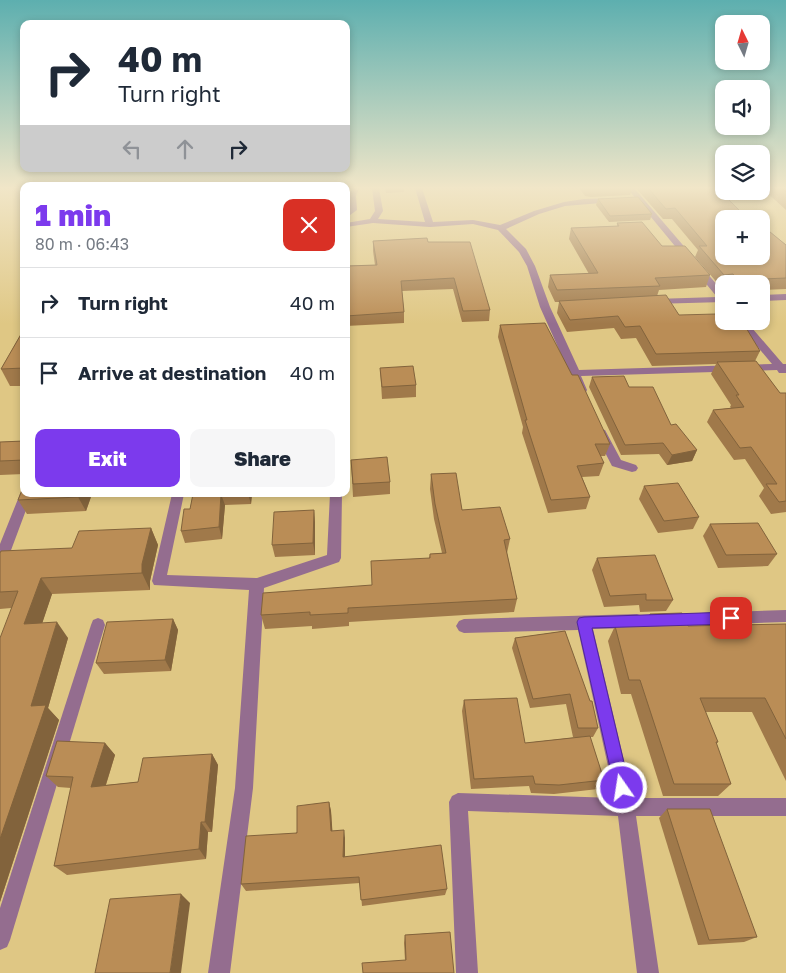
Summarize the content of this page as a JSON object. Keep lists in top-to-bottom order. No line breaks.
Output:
{"north":"top","page":{"map_buttons":["+","−"],"turn":["40 m","Turn right"],"heading":["1 min","80 m · 06:43"],"list":[{"name":"Turn right","value":"40 m"},{"name":"Arrive at destination","value":"40 m"}],"buttons":["Exit","Share"]}}
